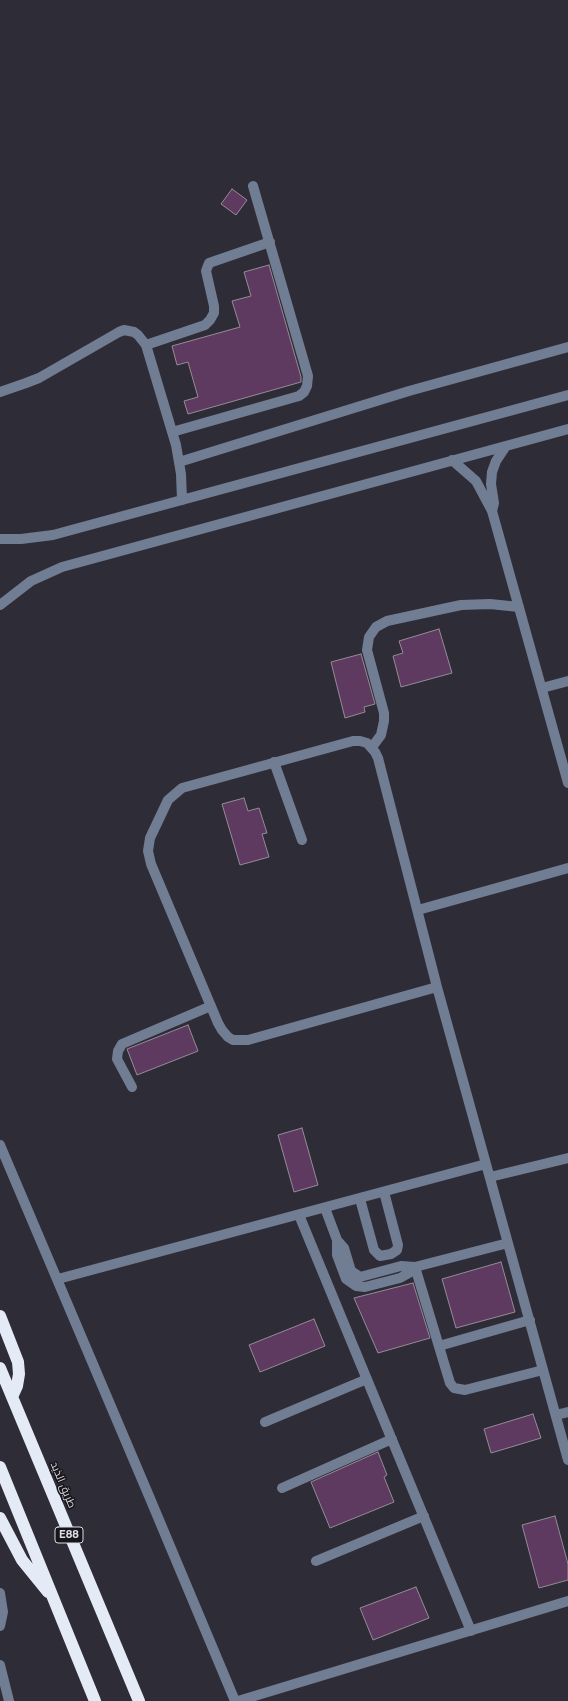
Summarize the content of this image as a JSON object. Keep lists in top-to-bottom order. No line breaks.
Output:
{"streets":{"highway":["طريق الذيد","E88"]}}
